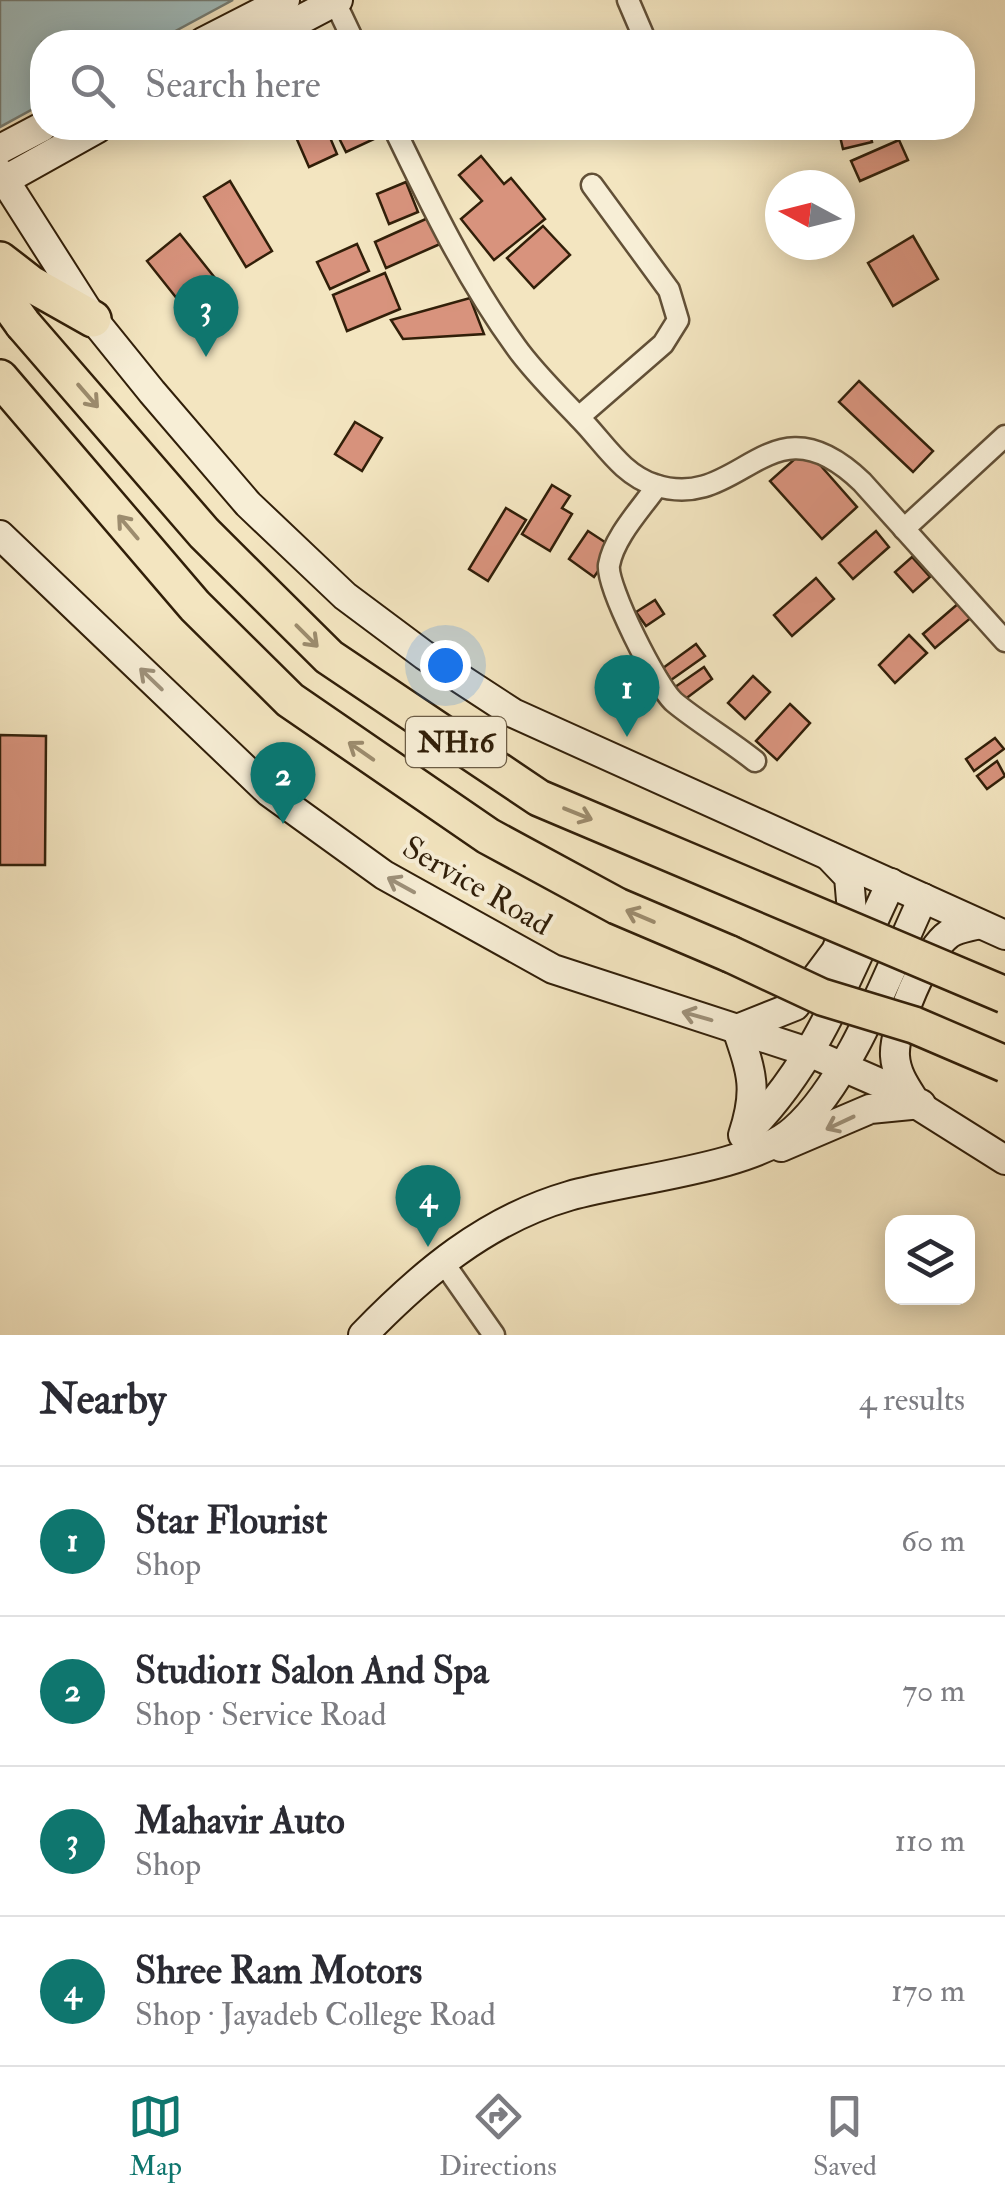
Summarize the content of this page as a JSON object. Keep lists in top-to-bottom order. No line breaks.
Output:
{"streets":{"highway":["NH16"],"street":["Service Road"]},"north":"left","page":{"search":"Search here","pins":["3","1","2","4"],"heading":["Nearby","4 results"],"list":[{"mark":"1","name":"Star Flourist","note":"Shop","value":"60 m"},{"mark":"2","name":"Studio11 Salon And Spa","note":"Shop · Service Road","value":"70 m"},{"mark":"3","name":"Mahavir Auto","note":"Shop","value":"110 m"},{"mark":"4","name":"Shree Ram Motors","note":"Shop · Jayadeb College Road","value":"170 m"}],"nav":["Map","Directions","Saved"]}}
